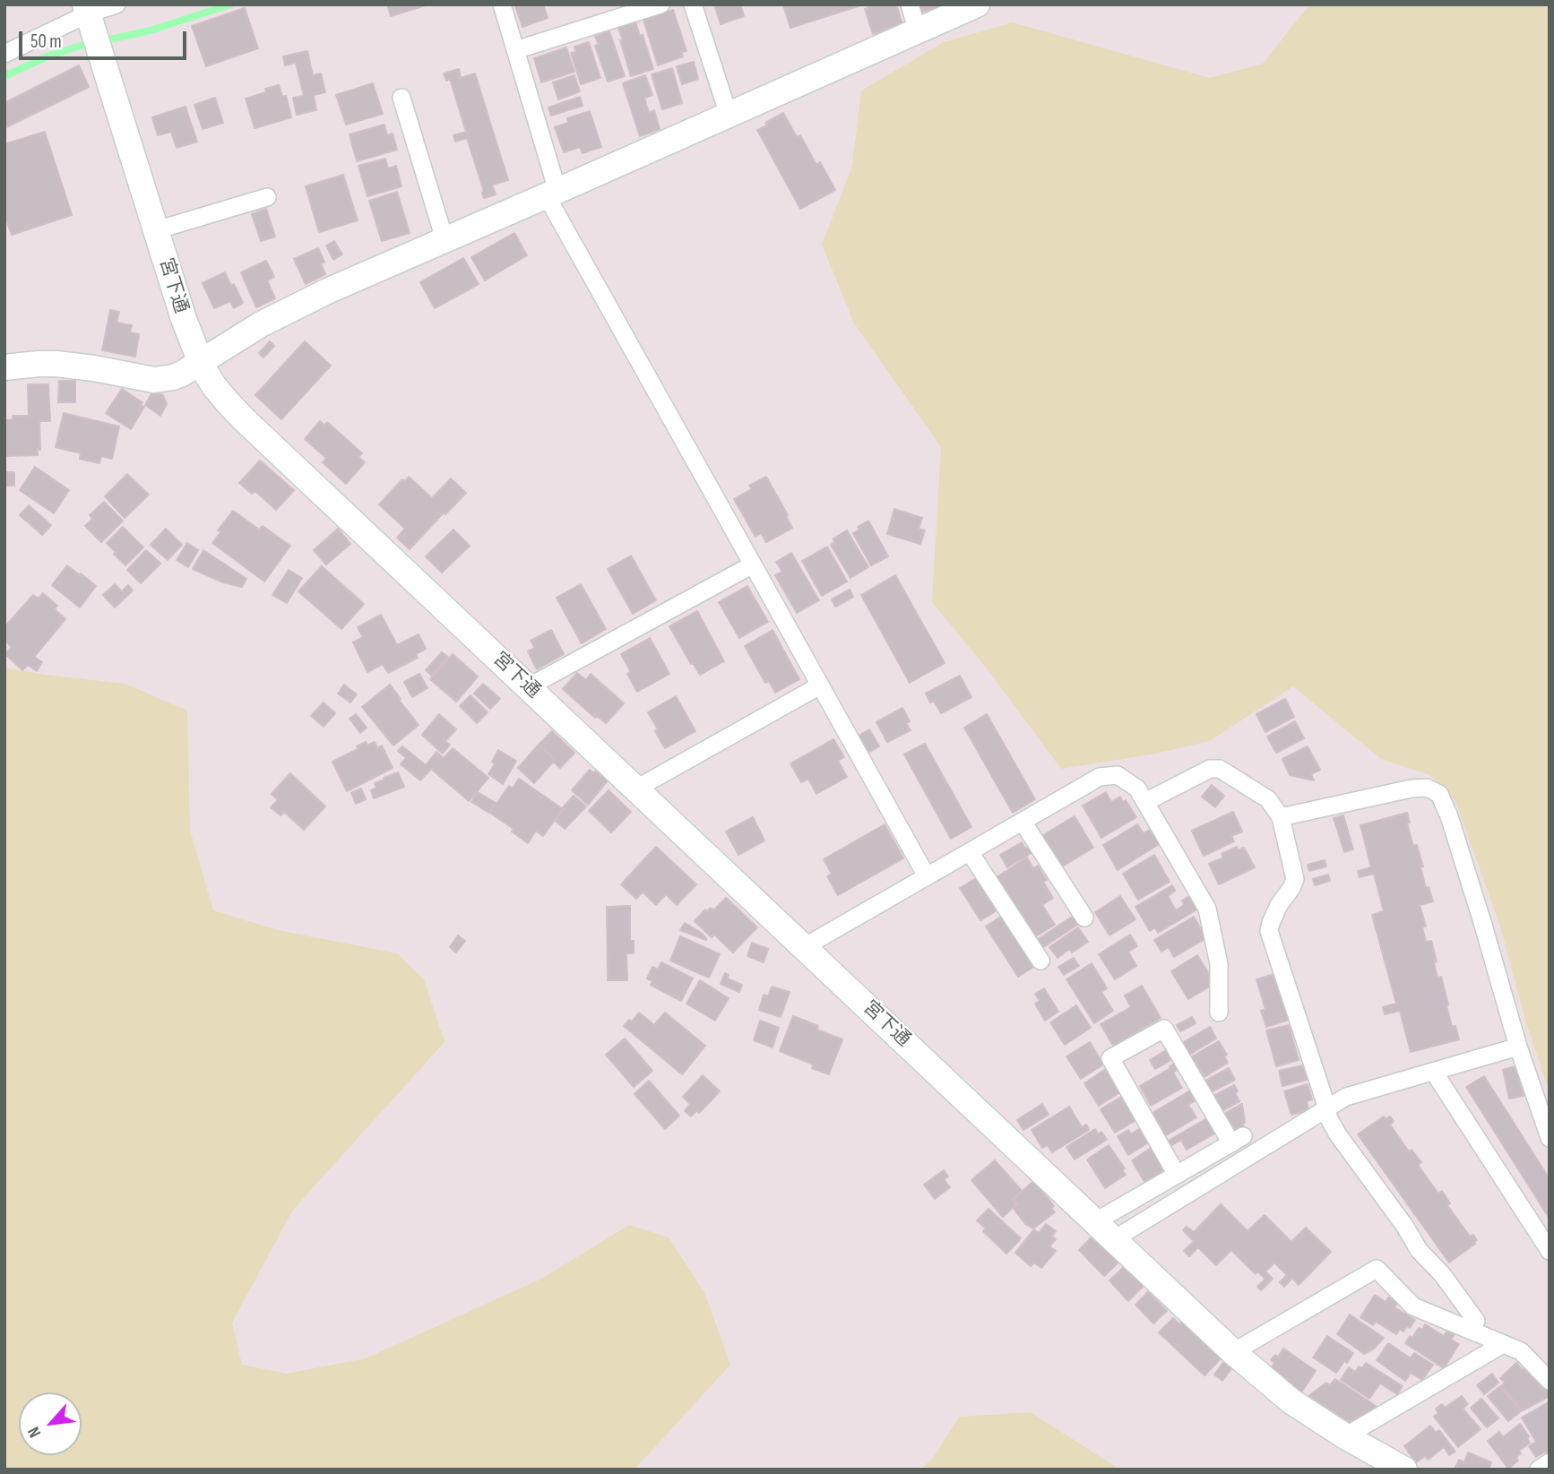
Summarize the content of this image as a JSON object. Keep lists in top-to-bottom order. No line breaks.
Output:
{"streets":{"street":["宮下通"]},"scale_bar":"50 m","north":"bottom left"}
